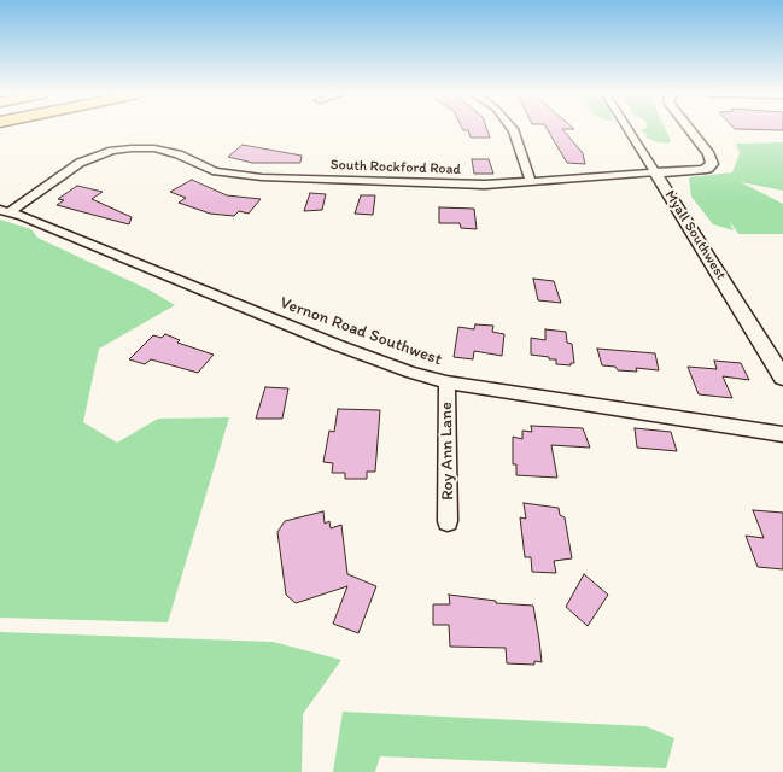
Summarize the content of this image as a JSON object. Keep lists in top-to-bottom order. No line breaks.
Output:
{"streets":{"street":["South Rockford Road","Myall Southwest","Vernon Road Southwest","Roy Ann Lane"]},"crossings":[["South Rockford Road","Myall Southwest"],["South Rockford Road","Vernon Road Southwest"],["Vernon Road Southwest","Roy Ann Lane"]]}
